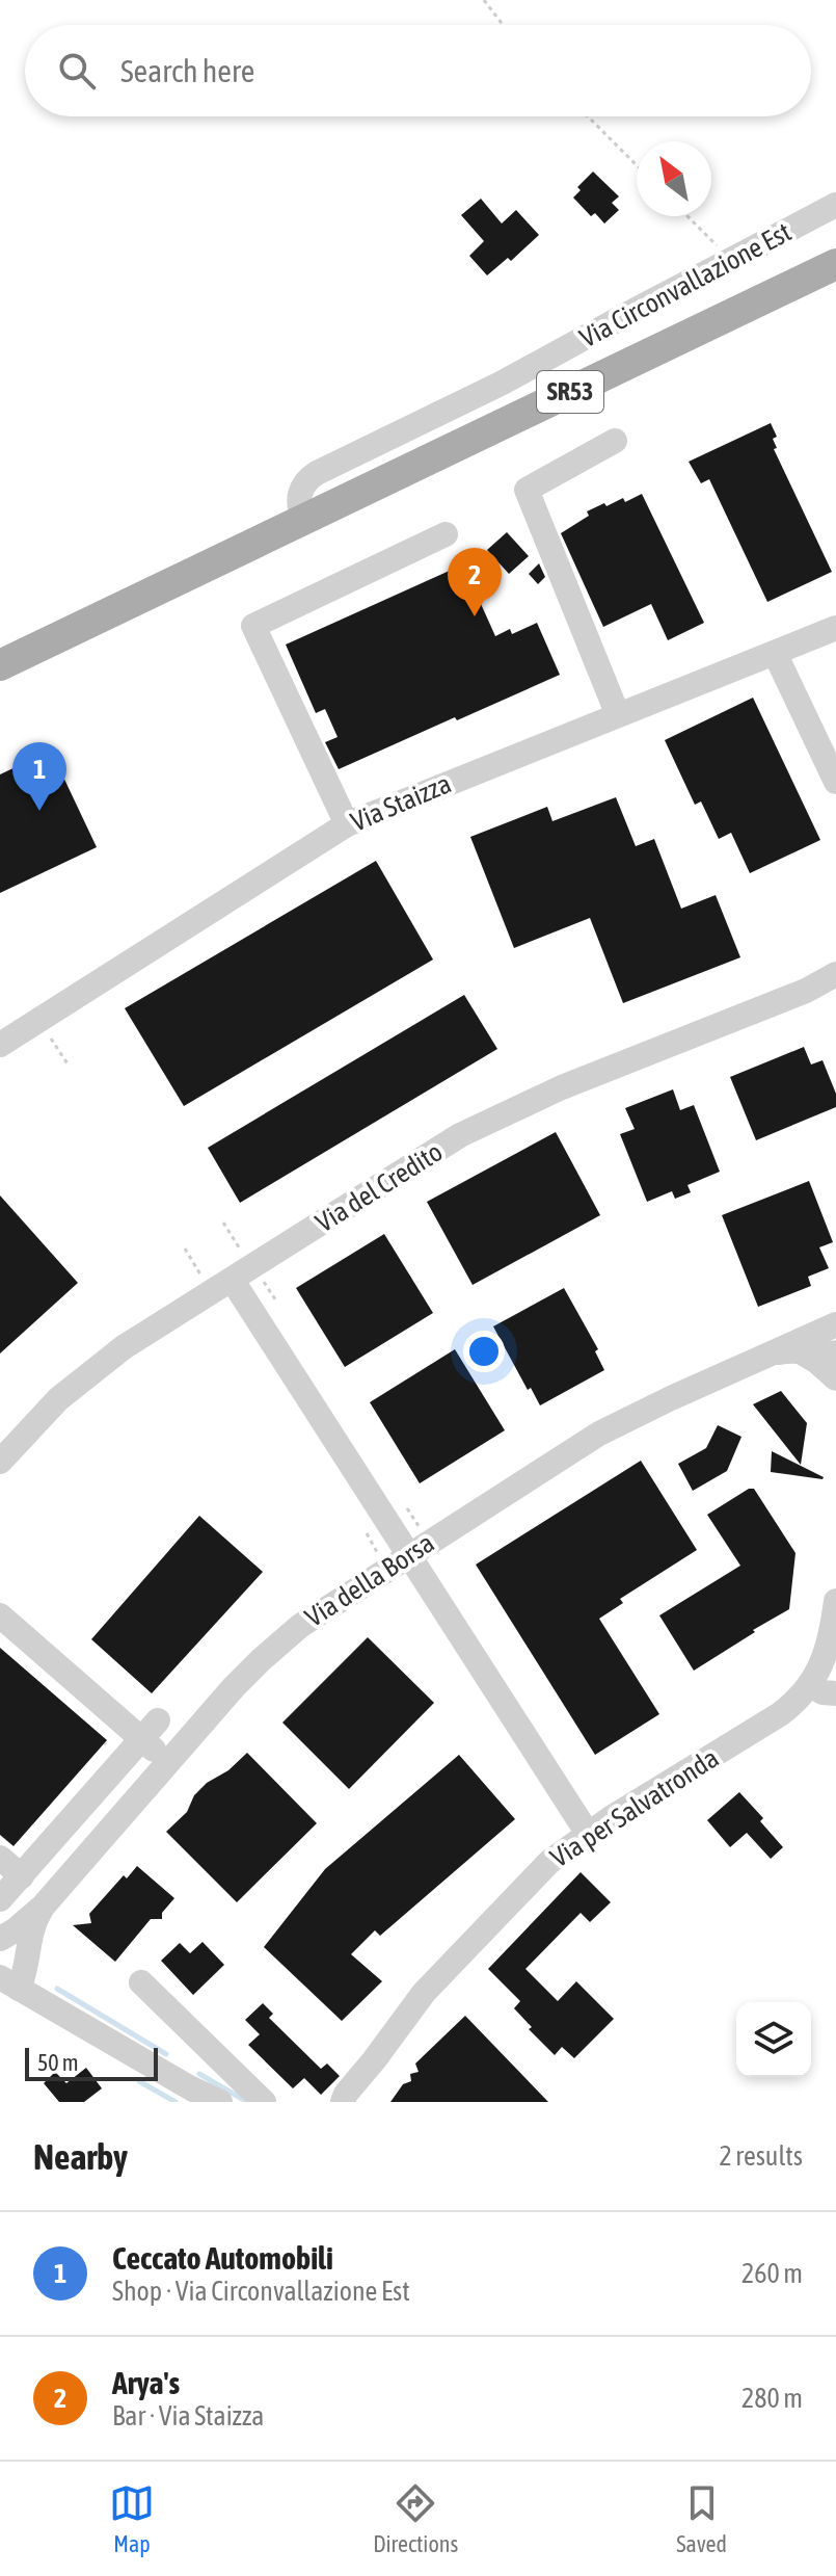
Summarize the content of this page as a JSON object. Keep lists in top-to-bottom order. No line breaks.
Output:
{"streets":{"main road":["Via Circonvallazione Est","SR53"],"street":["Via Staizza","Via del Credito","Via della Borsa","Via per Salvatronda"]},"scale_bar":"50 m","north":"top left","page":{"search":"Search here","pins":["2","1"],"scale":"50 m","heading":["Nearby","2 results"],"list":[{"mark":"1","name":"Ceccato Automobili","note":"Shop · Via Circonvallazione Est","value":"260 m"},{"mark":"2","name":"Arya's","note":"Bar · Via Staizza","value":"280 m"}],"nav":["Map","Directions","Saved"]}}
